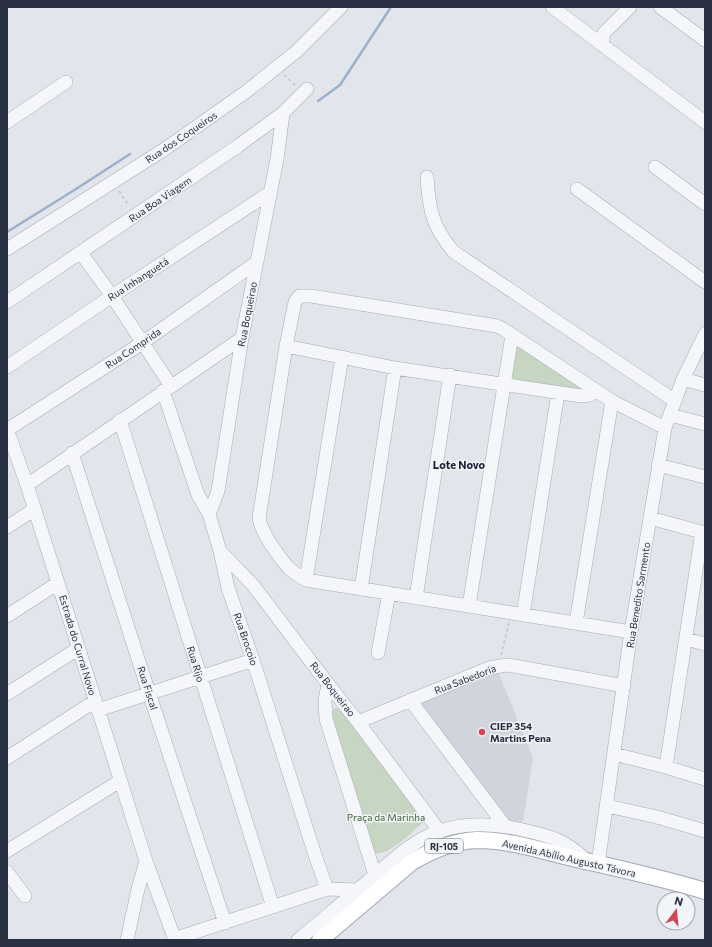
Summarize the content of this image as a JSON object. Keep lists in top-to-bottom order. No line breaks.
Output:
{"streets":{"main road":["RJ-105","Avenida Abílio Augusto Távora"],"street":["Rua dos Coqueiros","Rua Boa Viagem","Rua Inhanguetá","Rua Boqueirao","Rua Comprida","Rua Benedito Sarmento","Rua Brocoio","Estrada do Curral Novo","Rua Rijo","Rua Sabedoria","Rua Fiscal"]},"crossings":[["Rua Boa Viagem","Rua Boqueirao"],["Rua Boa Viagem","Rua Brocoio"],["Rua Inhanguetá","Rua Boqueirao"],["Rua Inhanguetá","Rua Brocoio"],["Rua Boqueirao","Rua Comprida"],["Rua Boqueirao","Rua Brocoio"],["Rua Boqueirao","Rua Sabedoria"],["Rua Comprida","Rua Brocoio"],["Rua Comprida","Estrada do Curral Novo"],["Rua Benedito Sarmento","Rua Sabedoria"],["Rua Benedito Sarmento","Avenida Abílio Augusto Távora"]],"districts":["Lote Novo"],"parks":["Praça da Marinha"],"places":["CIEP 354 Martins Pena"],"north":"top"}
